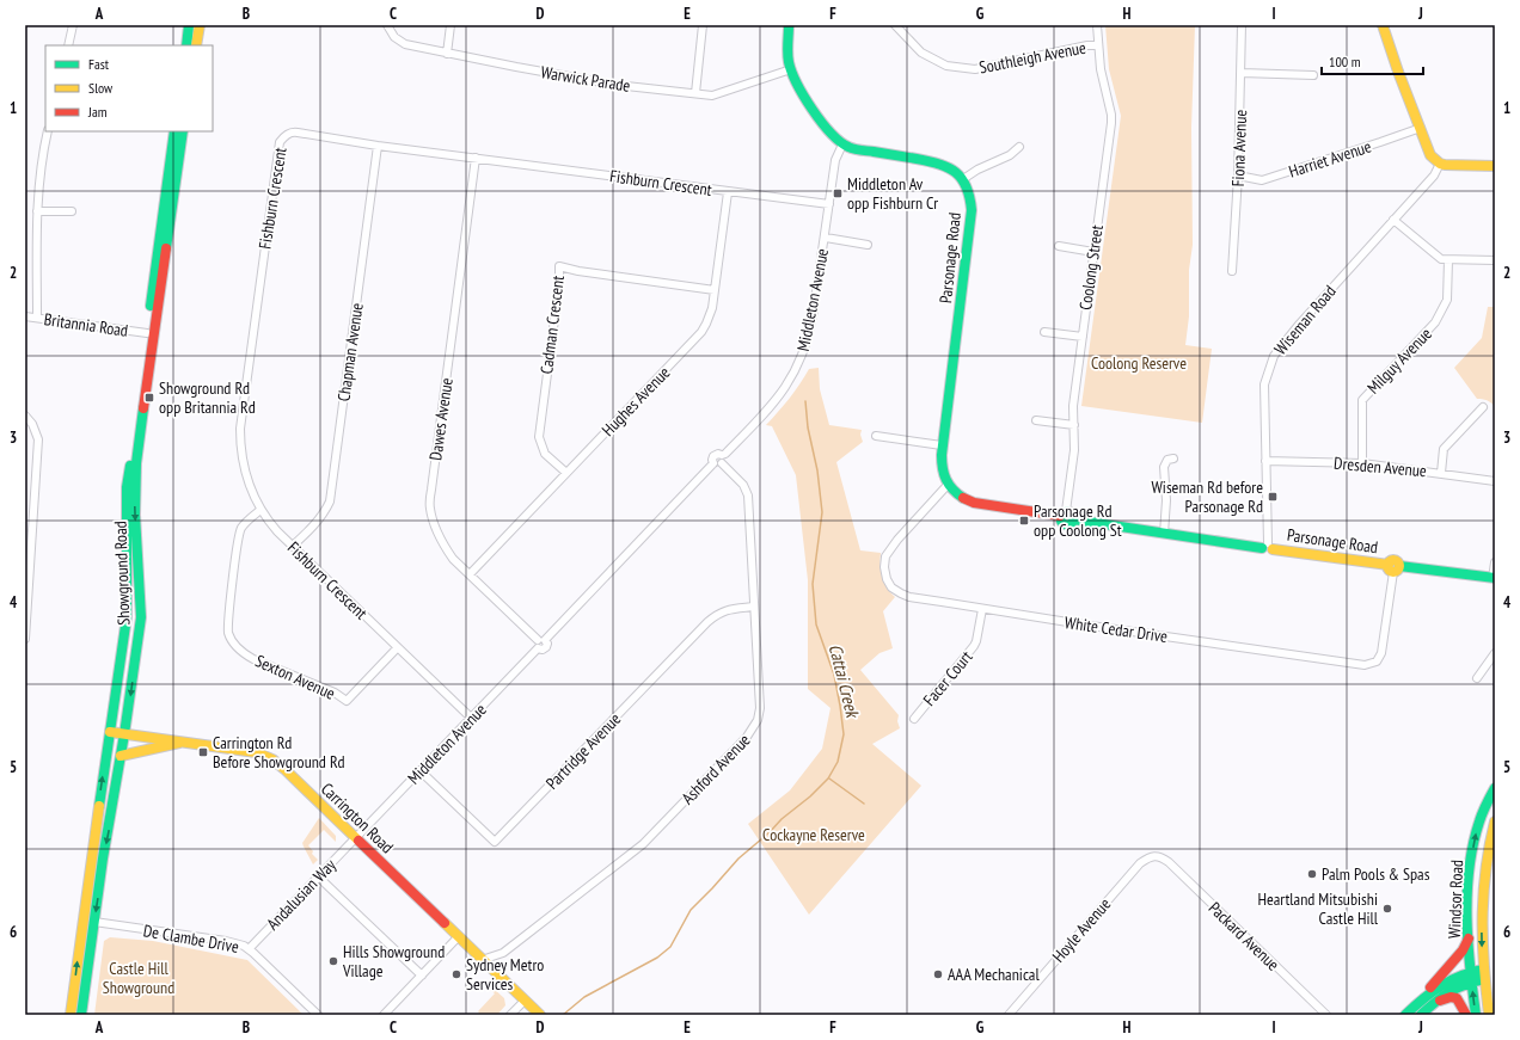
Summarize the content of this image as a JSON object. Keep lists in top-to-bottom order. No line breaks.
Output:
{"streets":{"main road":["Parsonage Road","Showground Road","Carrington Road","Windsor Road"],"street":["Southleigh Avenue","Warwick Parade","Fiona Avenue","Harriet Avenue","Fishburn Crescent","Coolong Street","Middleton Avenue","Wiseman Road","Britannia Road","Cadman Crescent","Chapman Avenue","Milguy Avenue","Hughes Avenue","Dawes Avenue","Dresden Avenue","White Cedar Drive","Sexton Avenue","Facer Court","Partridge Avenue","Ashford Avenue","Andalusian Way","Hoyle Avenue","Packard Avenue","De Clambe Drive"]},"crossings":[["Southleigh Avenue","Coolong Street"],["Fiona Avenue","Harriet Avenue"],["Fishburn Crescent","Middleton Avenue"],["Fishburn Crescent","Chapman Avenue"],["Fishburn Crescent","Hughes Avenue"],["Fishburn Crescent","Dawes Avenue"],["Fishburn Crescent","Sexton Avenue"],["Parsonage Road","Coolong Street"],["Parsonage Road","Wiseman Road"],["Parsonage Road","White Cedar Drive"],["Middleton Avenue","Dawes Avenue"],["Middleton Avenue","Partridge Avenue"],["Middleton Avenue","Ashford Avenue"],["Middleton Avenue","Carrington Road"],["Middleton Avenue","Andalusian Way"],["Wiseman Road","Dresden Avenue"],["Britannia Road","Showground Road"],["Cadman Crescent","Hughes Avenue"],["Milguy Avenue","Dresden Avenue"],["Hughes Avenue","Dawes Avenue"],["Showground Road","Carrington Road"],["Showground Road","De Clambe Drive"],["White Cedar Drive","Facer Court"],["Partridge Avenue","Ashford Avenue"],["Ashford Avenue","Carrington Road"],["Carrington Road","Andalusian Way"],["Andalusian Way","De Clambe Drive"],["Hoyle Avenue","Packard Avenue"]],"water":["Cattai Creek"],"parks":["Coolong Reserve","Cockayne Reserve","Castle Hill Showground"],"places":{"transit":["Middleton Av opp Fishburn Cr","Showground Rd opp Britannia Rd","Wiseman Rd before Parsonage Rd","Parsonage Rd opp Coolong St","Carrington Rd Before Showground Rd"],"other":["Palm Pools & Spas","Heartland Mitsubishi Castle Hill","Hills Showground Village","Sydney Metro Services","AAA Mechanical"]},"legend":["Fast","Slow","Jam"],"scale_bar":"100 m","grid":{"columns":["A","B","C","D","E","F","G","H","I","J"],"rows":["1","2","3","4","5","6"]}}
